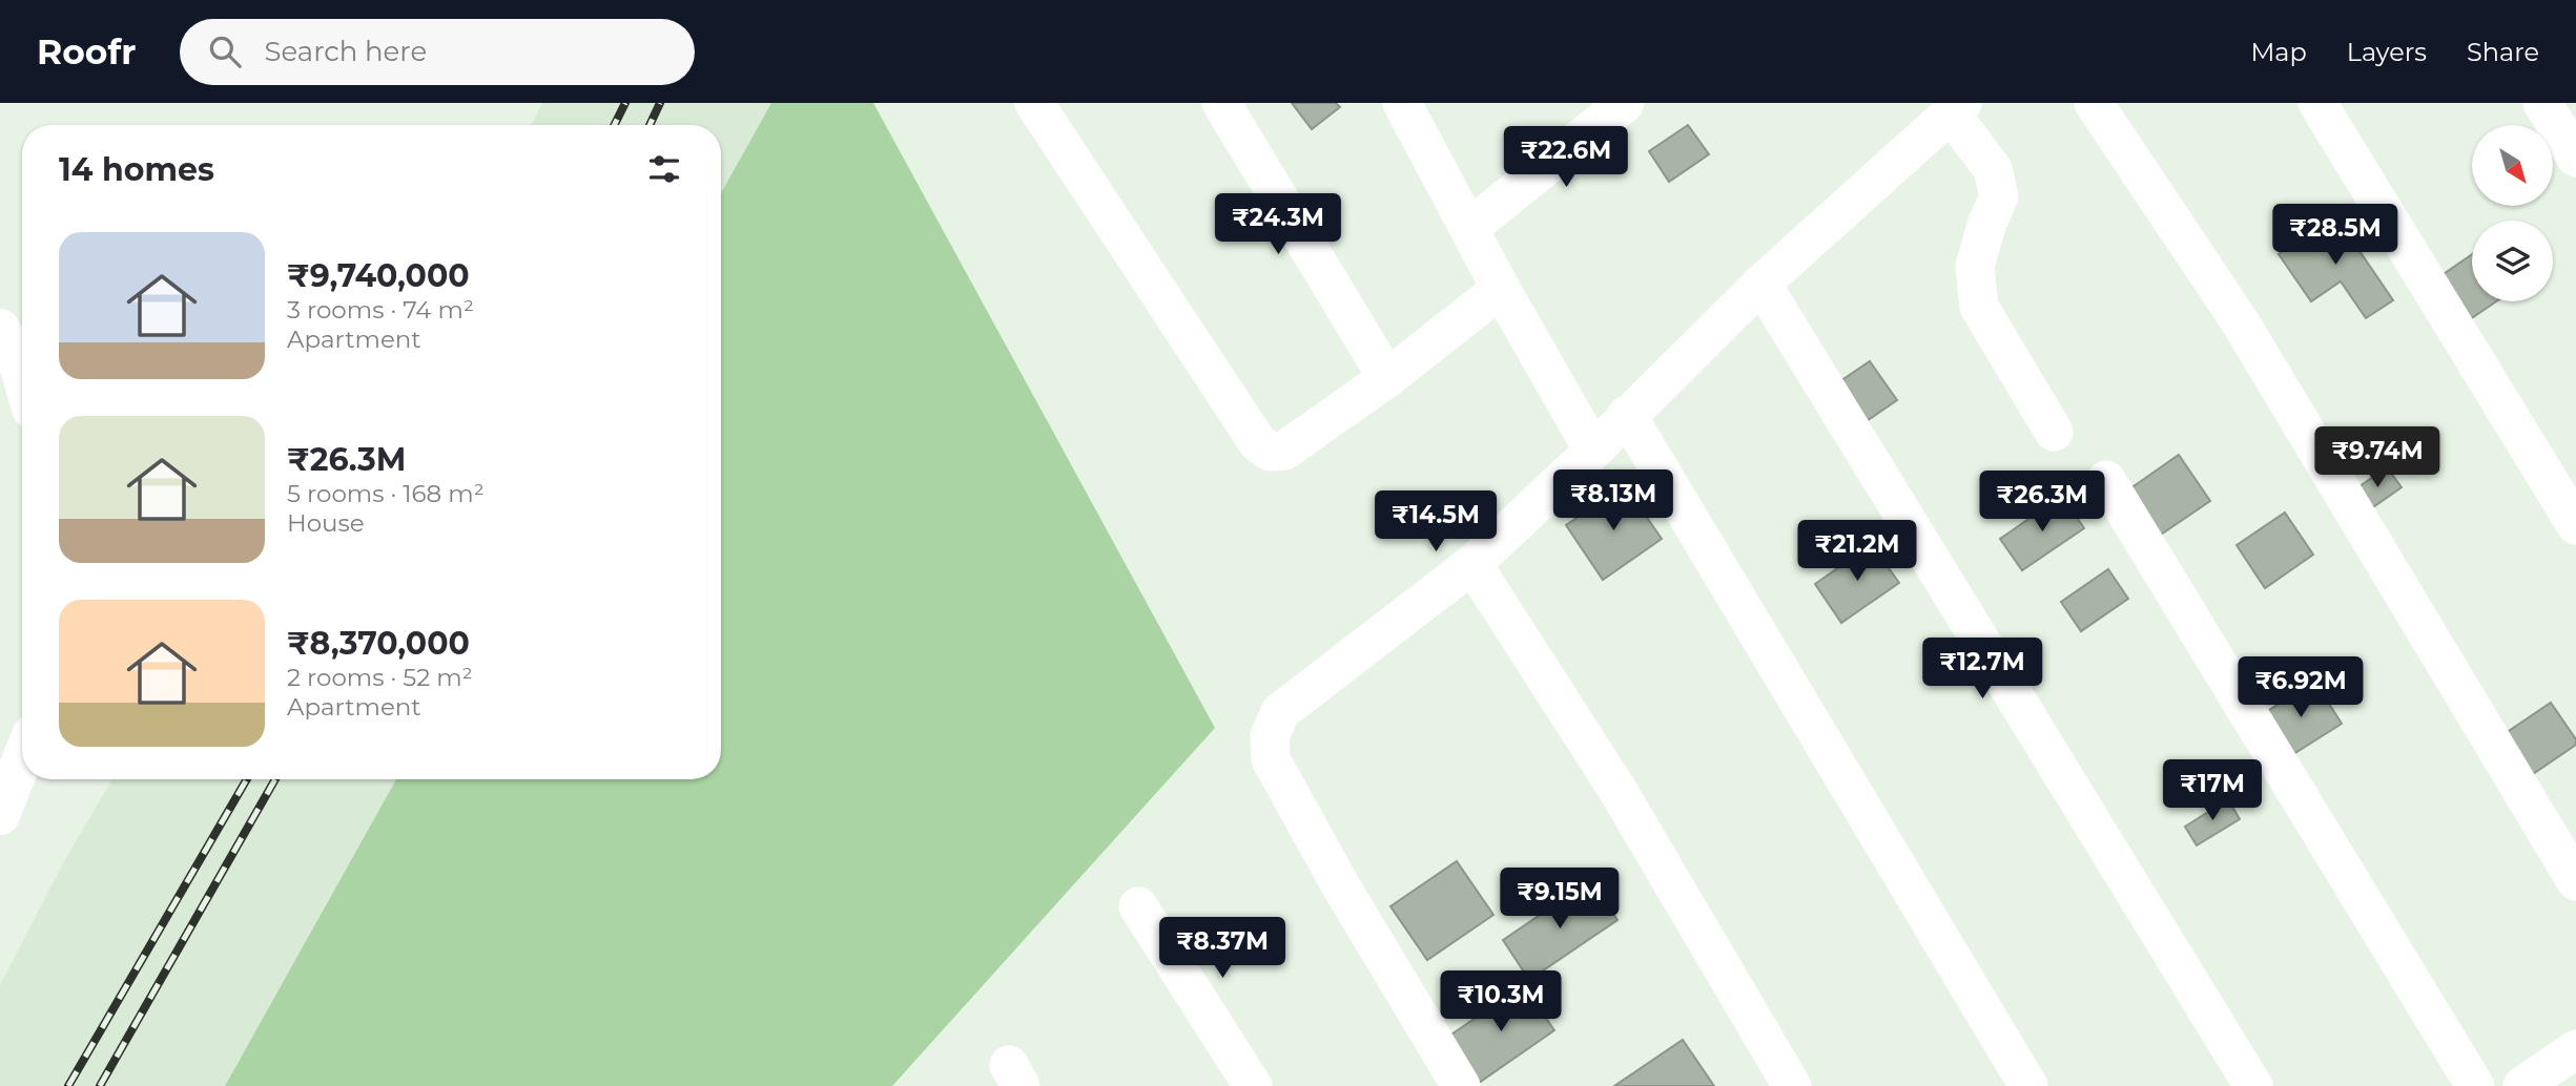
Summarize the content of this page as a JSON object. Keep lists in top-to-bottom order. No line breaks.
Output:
{"north":"bottom right","page":{"header":"Roofr","search":"Search here","nav":["Map","Layers","Share"],"heading":"14 homes","price":["₹22.6M","₹24.3M","₹28.5M","₹9.74M","₹8.13M","₹26.3M","₹14.5M","₹21.2M","₹12.7M","₹6.92M","₹17M","₹9.15M","₹8.37M","₹10.3M"],"list":[{"name":"₹9,740,000","note":"3 rooms · 74 m² · Apartment"},{"name":"₹26.3M","note":"5 rooms · 168 m² · House"},{"name":"₹8,370,000","note":"2 rooms · 52 m² · Apartment"}]}}
